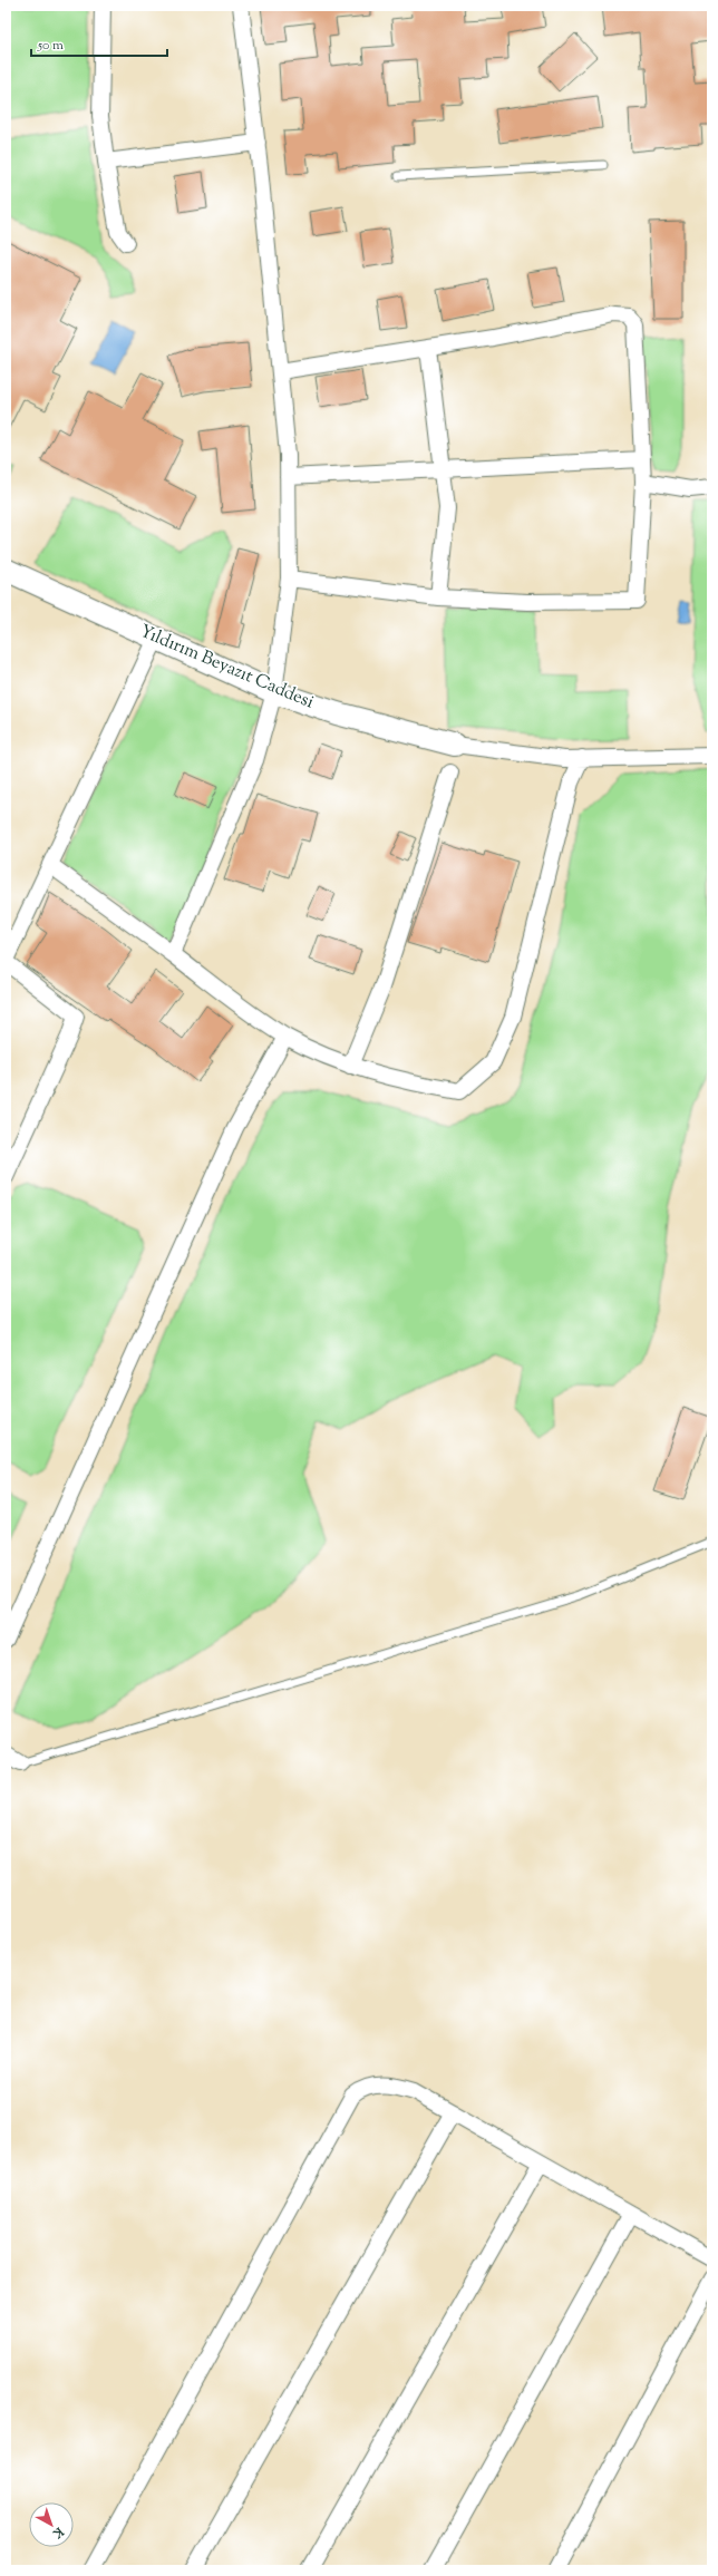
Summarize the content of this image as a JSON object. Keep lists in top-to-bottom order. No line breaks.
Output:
{"streets":{"street":["Yıldırım Beyazıt Caddesi"]},"scale_bar":"50 m","north":"bottom right"}
